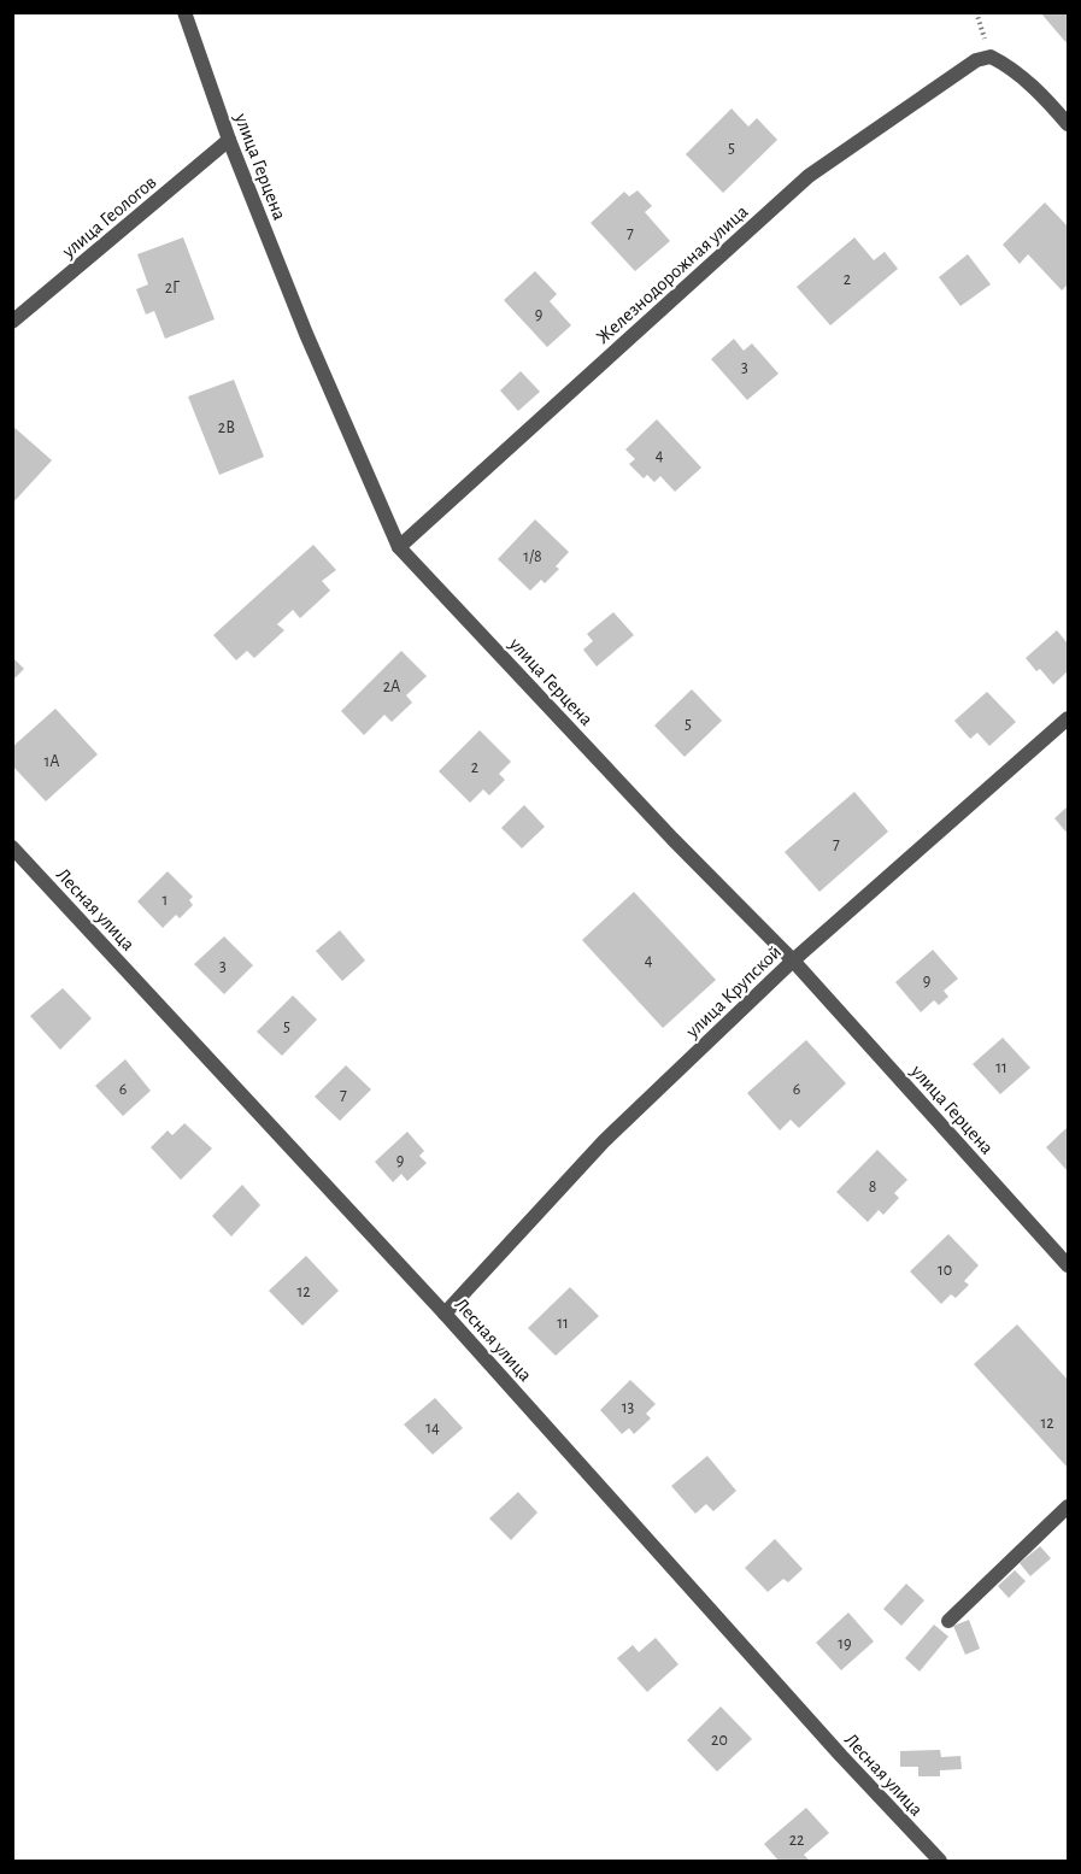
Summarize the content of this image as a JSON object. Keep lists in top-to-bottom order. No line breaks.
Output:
{"streets":{"street":["улица Герцена","улица Геологов","Железнодорожная улица","Лесная улица","улица Крупской"]},"crossings":[["улица Герцена","улица Геологов"],["улица Герцена","Железнодорожная улица"],["улица Герцена","улица Крупской"],["Лесная улица","улица Крупской"]],"house_numbers":["5","7","2","2Г","9","3","2В","4","1/8","2А","5","1А","2","7","1","4","3","9","5","11","6","6","7","9","8","10","12","11","13","12","14","19","20","22"]}
